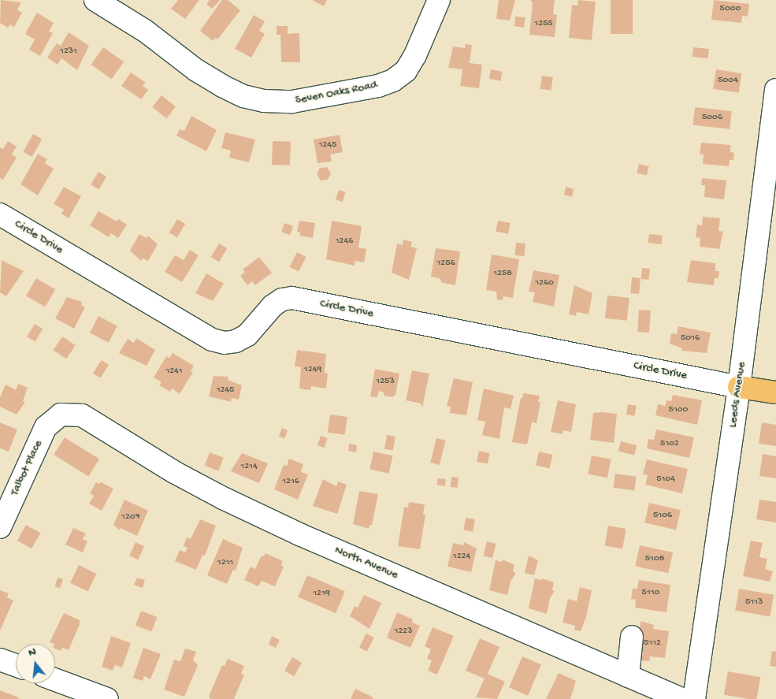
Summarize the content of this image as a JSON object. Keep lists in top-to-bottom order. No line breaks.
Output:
{"streets":{"street":["Seven Oaks Road","Circle Drive","Leeds Avenue","Talbot Place","North Avenue"]},"crossings":[["Circle Drive","Leeds Avenue"],["Talbot Place","North Avenue"]],"house_numbers":["5000","1255","1231","5004","5006","1245","1246","1256","1258","1260","5016","1249","1241","1253","1245","5100","5102","1214","5104","1216","5106","1207","1224","5108","1211","5110","1219","5113","1223","5112"],"north":"top"}
